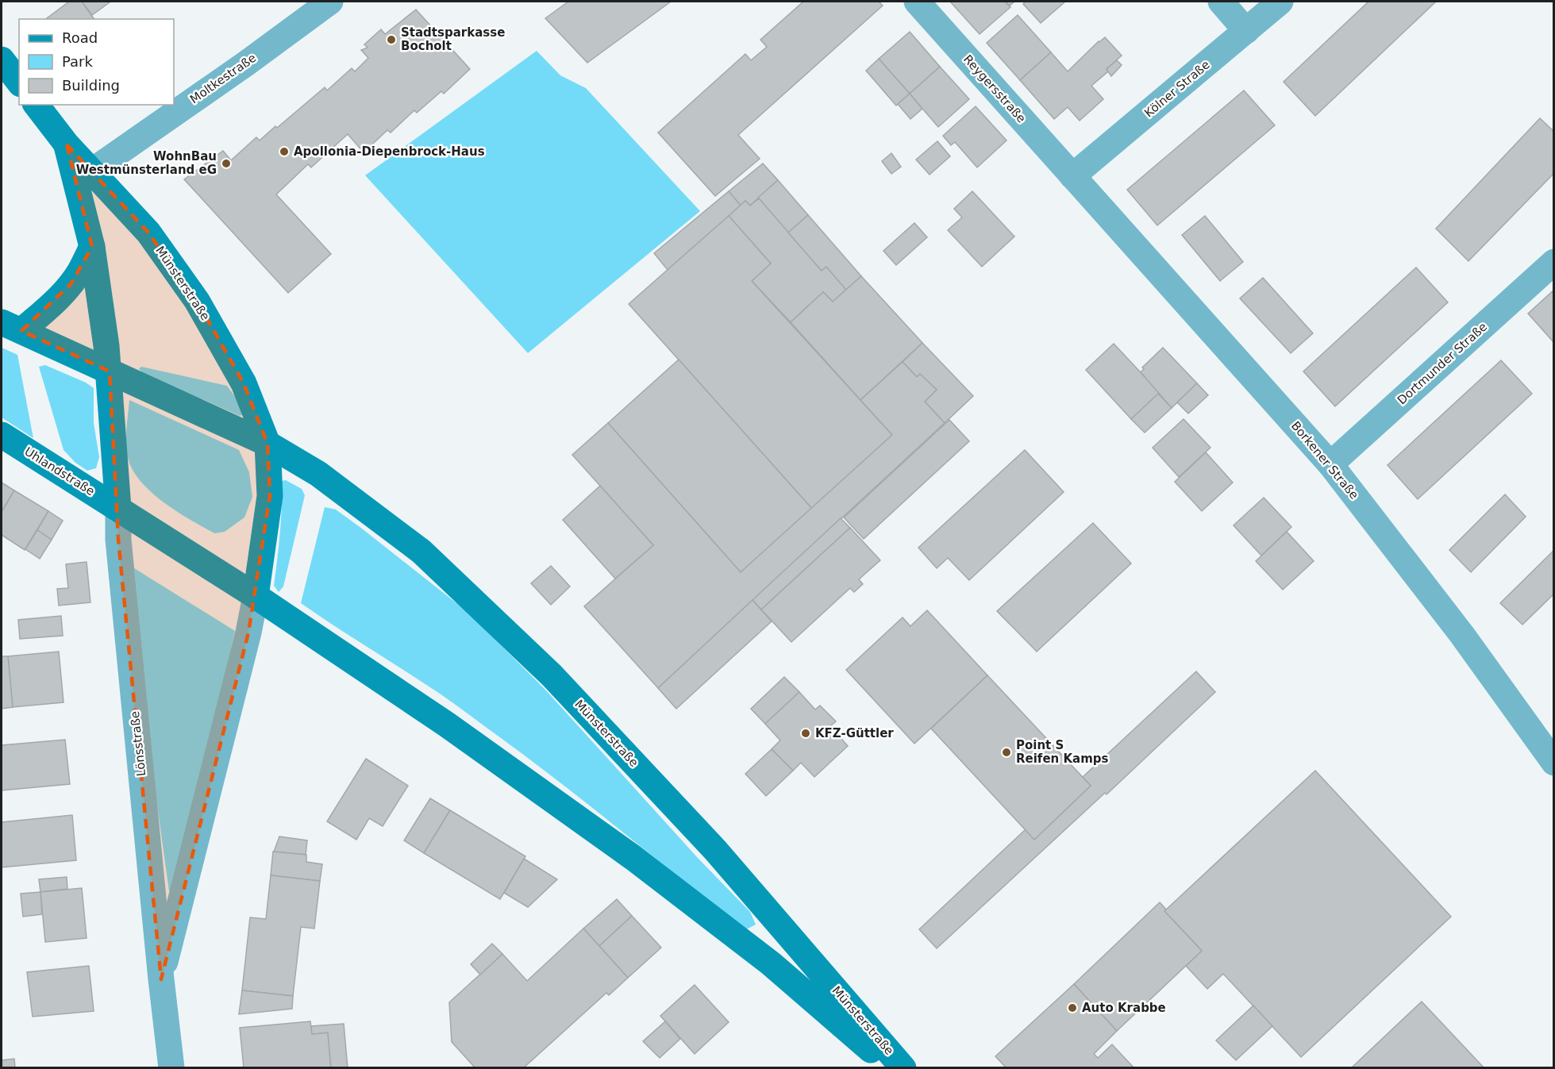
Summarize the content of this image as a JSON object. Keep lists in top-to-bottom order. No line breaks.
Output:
{"streets":{"main road":["Münsterstraße","Uhlandstraße"],"street":["Moltkestraße","Reygersstraße","Kölner Straße","Dortmunder Straße","Borkener Straße","Lönsstraße"]},"crossings":[["Moltkestraße","Münsterstraße"],["Reygersstraße","Kölner Straße"],["Reygersstraße","Borkener Straße"],["Kölner Straße","Borkener Straße"],["Münsterstraße","Uhlandstraße"],["Münsterstraße","Lönsstraße"],["Dortmunder Straße","Borkener Straße"],["Uhlandstraße","Lönsstraße"]],"places":["Stadtsparkasse Bocholt","Apollonia-Diepenbrock-Haus","WohnBau Westmünsterland eG","KFZ-Güttler","Point S Reifen Kamps","Auto Krabbe"],"legend":["Road","Park","Building"]}
